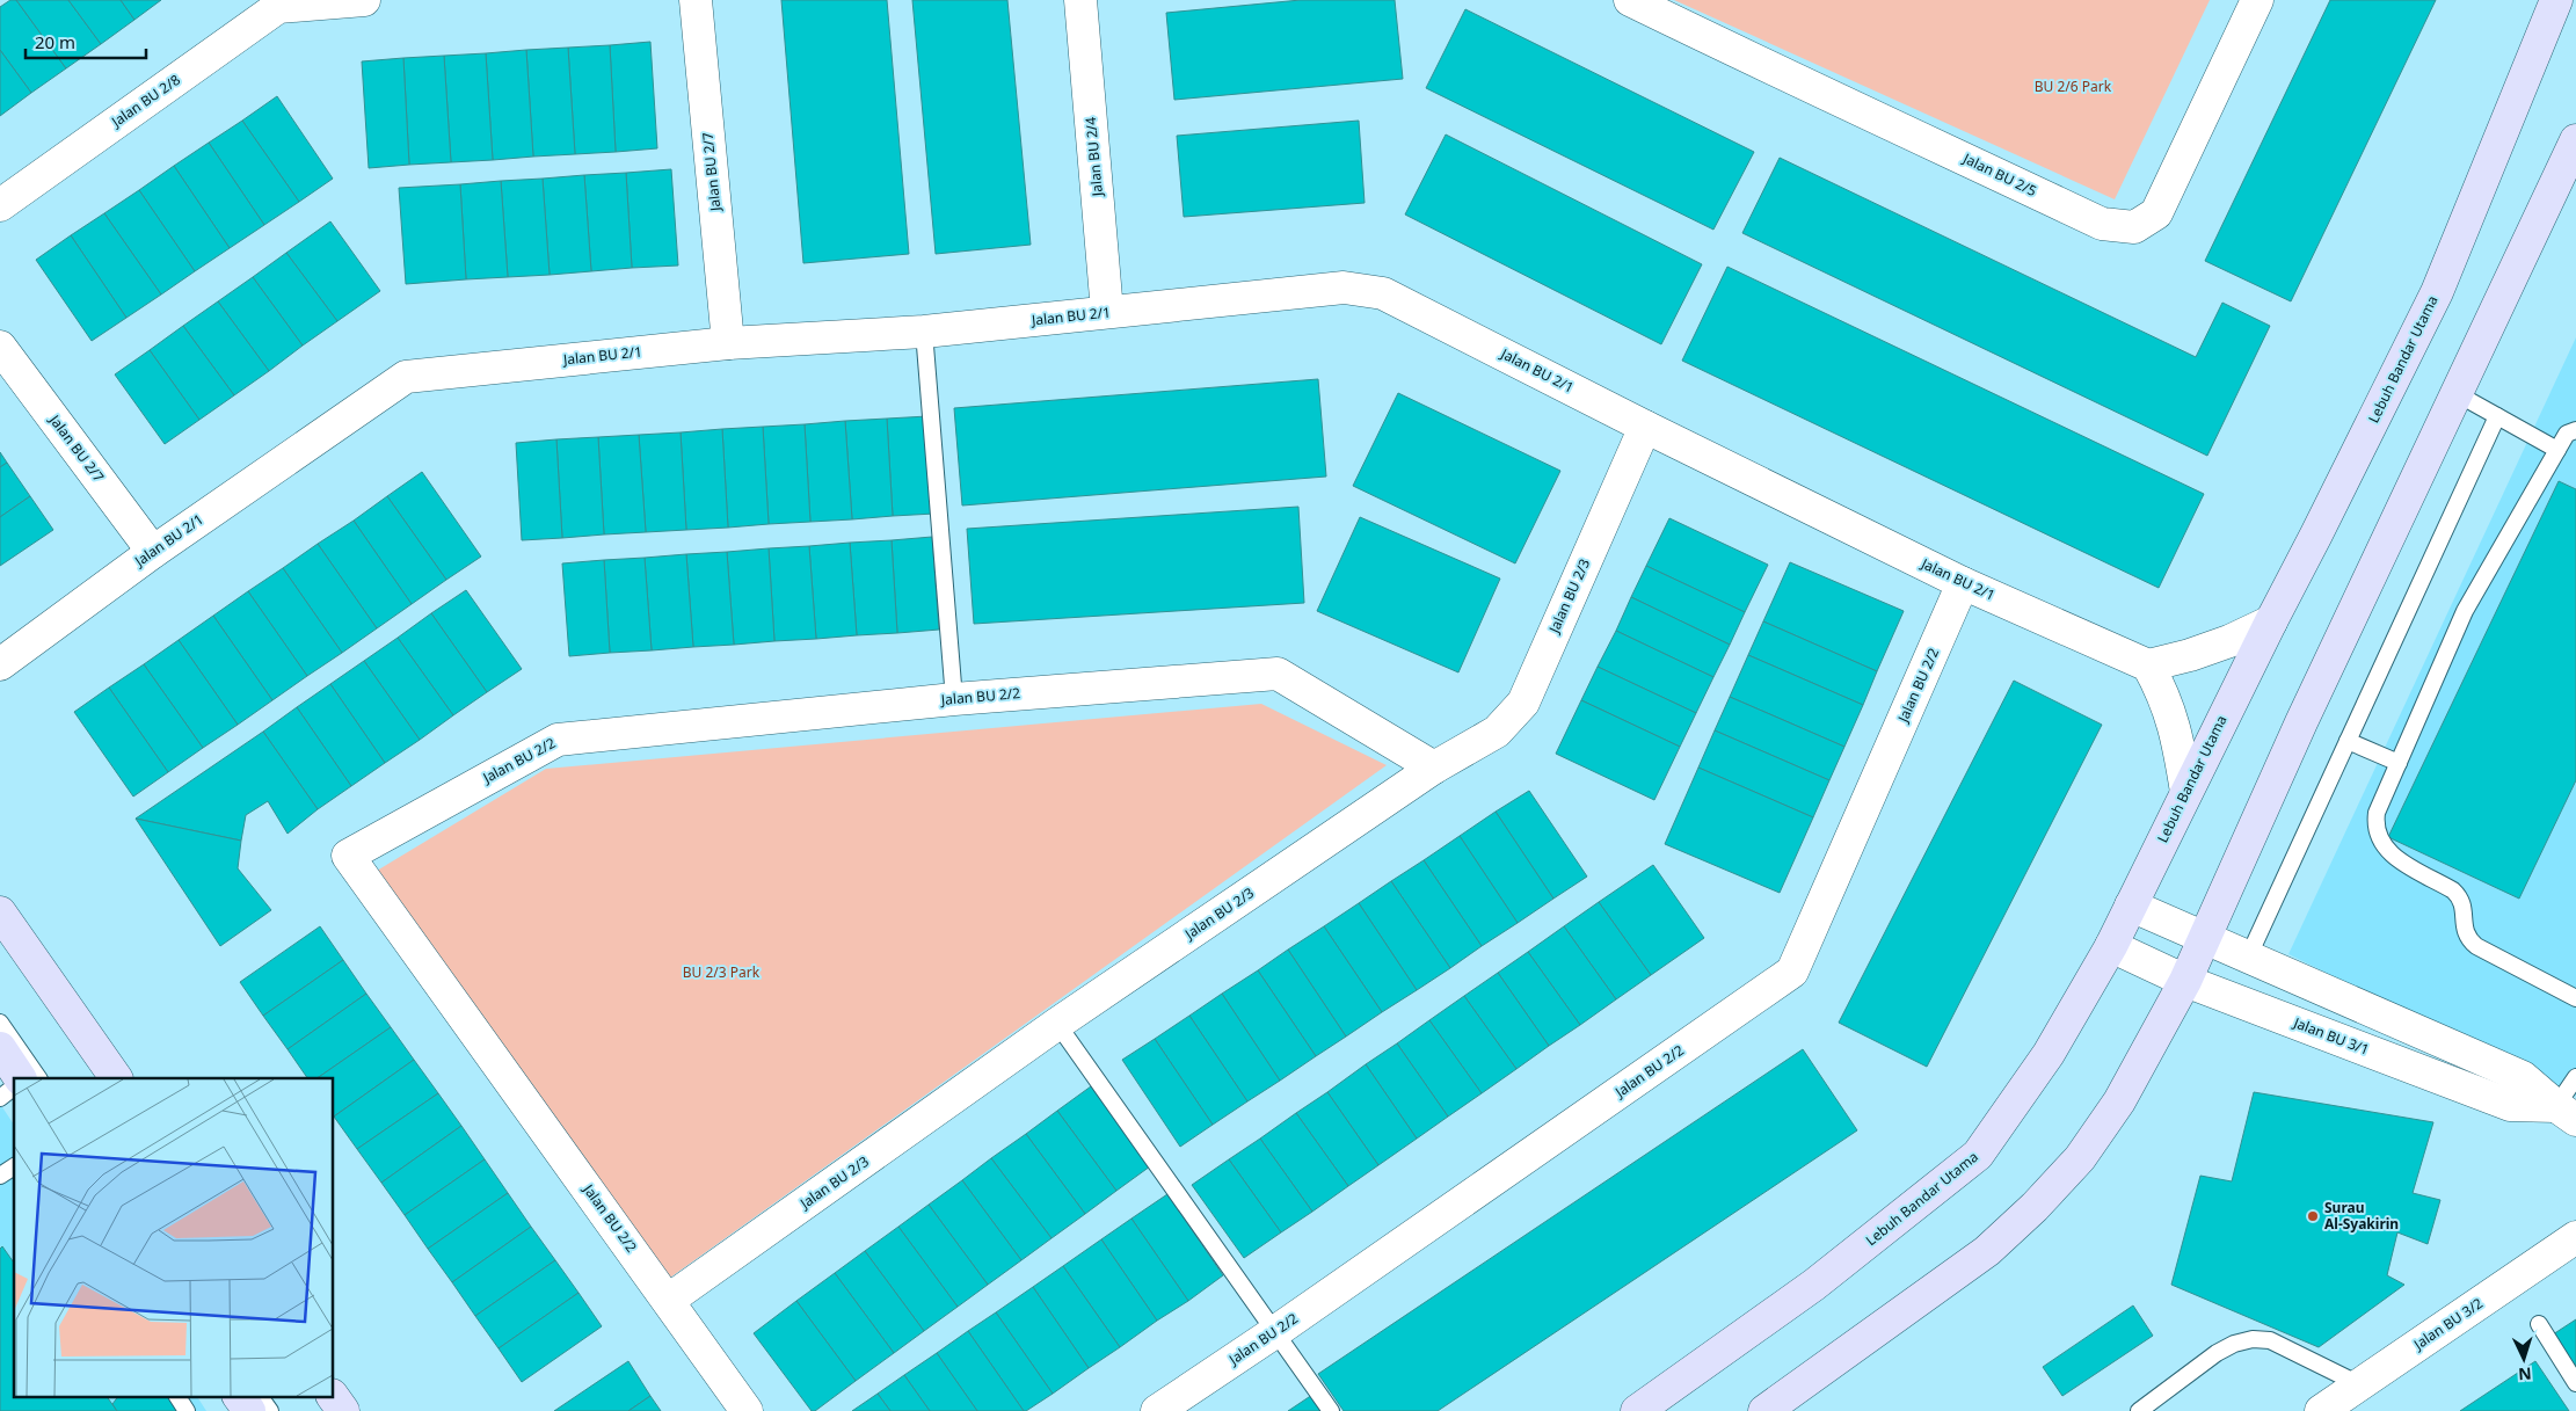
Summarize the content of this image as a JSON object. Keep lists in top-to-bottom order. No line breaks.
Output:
{"streets":{"main road":["Lebuh Bandar Utama"],"street":["Jalan BU 2/8","Jalan BU 2/4","Jalan BU 2/7","Jalan BU 2/5","Jalan BU 2/1","Jalan BU 2/3","Jalan BU 2/2","Jalan BU 3/1","Jalan BU 3/2"]},"crossings":[["Jalan BU 2/4","Jalan BU 2/1"],["Jalan BU 2/7","Jalan BU 2/1"],["Jalan BU 2/1","Jalan BU 2/3"],["Jalan BU 2/1","Jalan BU 2/2"],["Lebuh Bandar Utama","Jalan BU 3/1"],["Jalan BU 2/3","Jalan BU 2/2"]],"parks":["BU 2/6 Park","BU 2/3 Park"],"places":["Surau Al-Syakirin"],"scale_bar":"20 m","north":"bottom"}
